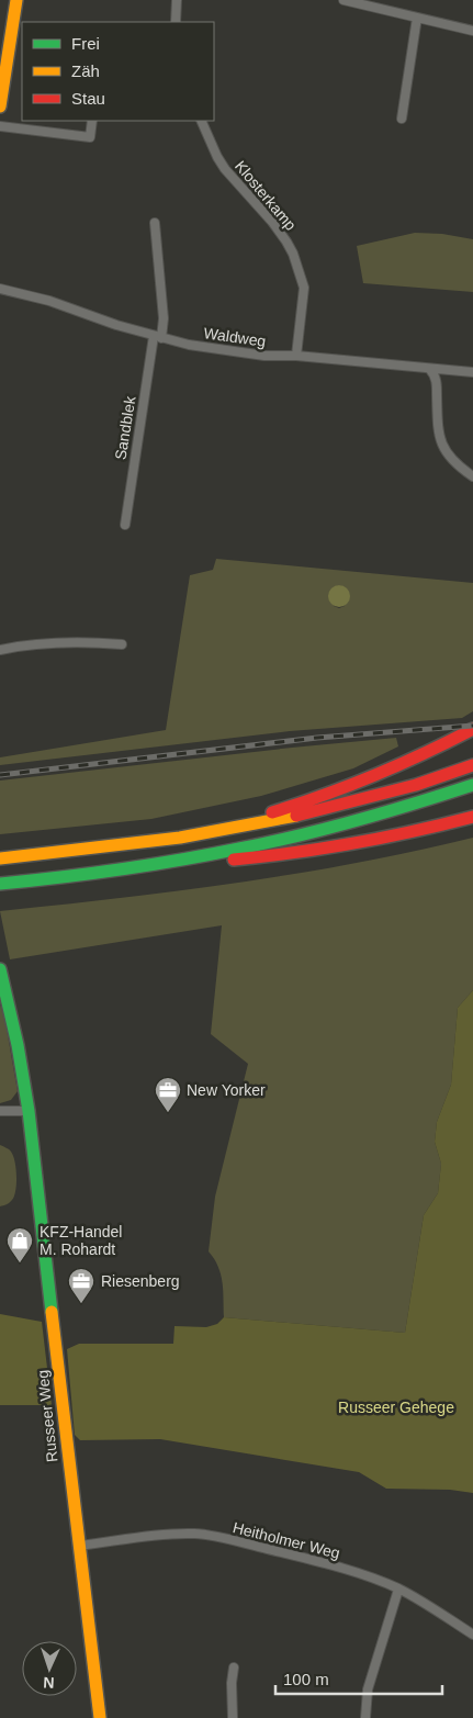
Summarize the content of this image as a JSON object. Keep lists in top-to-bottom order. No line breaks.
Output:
{"streets":{"main road":["Russeer Weg"],"street":["Klosterkamp","Waldweg","Sandblek","Heitholmer Weg"]},"crossings":[["Klosterkamp","Waldweg"],["Waldweg","Sandblek"],["Russeer Weg","Heitholmer Weg"]],"parks":["Russeer Gehege"],"places":{"office":["New Yorker","Riesenberg"],"shop":["KFZ-Handel M. Rohardt"]},"legend":["Frei","Zäh","Stau"],"scale_bar":"100 m","north":"bottom"}
